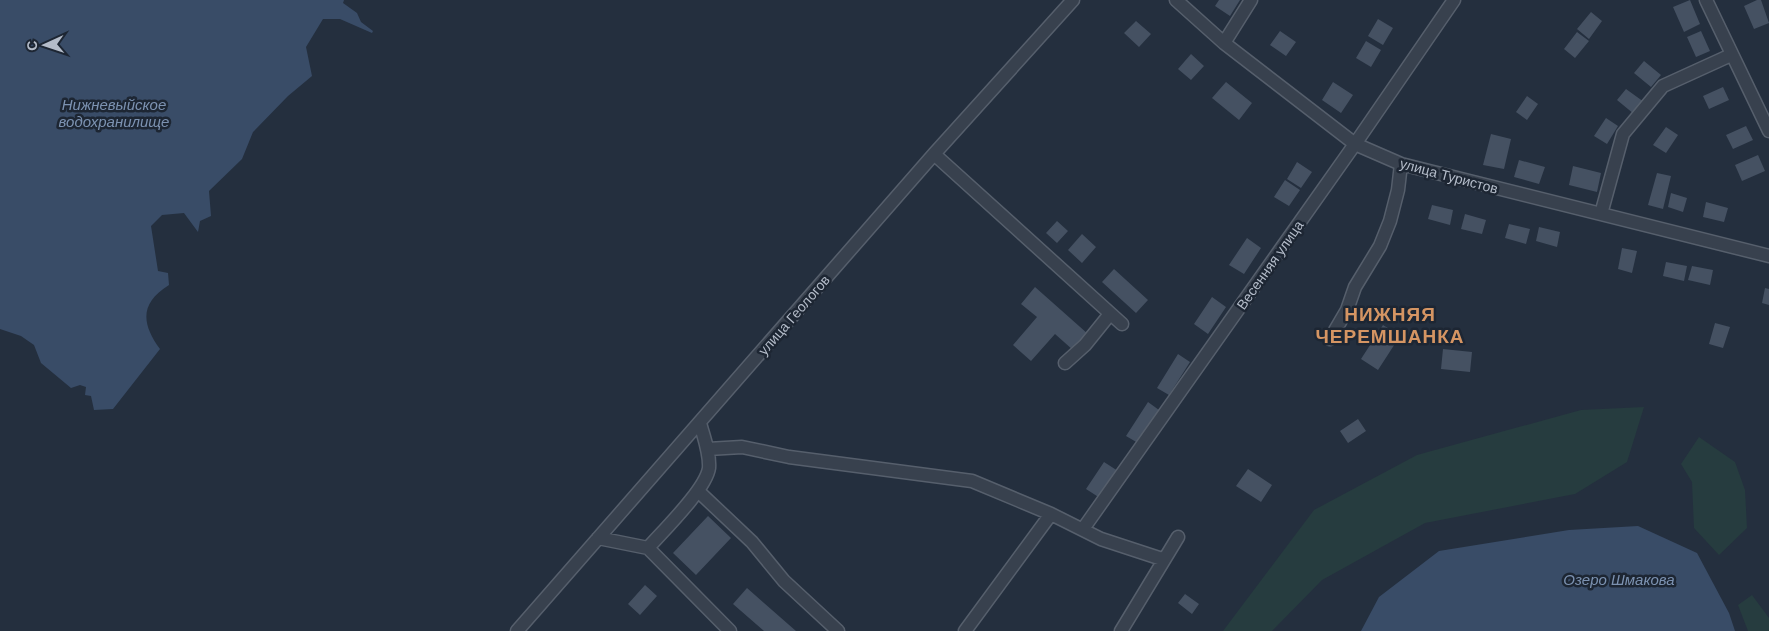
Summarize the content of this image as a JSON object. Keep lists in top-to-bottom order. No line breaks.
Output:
{"streets":{"street":["улица Туристов","Весенняя улица","улица Геологов"]},"crossings":[["улица Туристов","Весенняя улица"]],"districts":["НИЖНЯЯ ЧЕРЕМШАНКА"],"water":["Нижневыйское водохранилище","Озеро Шмакова"],"north":"left"}
